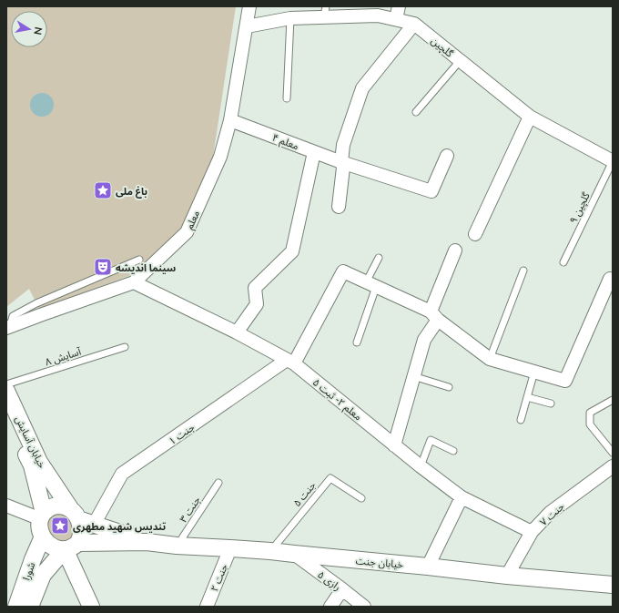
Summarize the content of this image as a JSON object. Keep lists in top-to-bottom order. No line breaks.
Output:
{"streets":{"street":["گلچین","معلم ۴","معلم","معلم ۲- ثبت ۵","جنت ۱","خیابان آسایش","جنت ۷","خیابان جنت","شورا","جنت ۲","رازی ۵"],"lane":["گلچین ۹","آسایش ۸","جنت ۵","جنت ۳"]},"crossings":[["گلچین","گلچین ۹"],["گلچین","معلم"],["معلم ۴","معلم"],["معلم","معلم ۲- ثبت ۵"],["معلم ۲- ثبت ۵","جنت ۱"],["معلم ۲- ثبت ۵","جنت ۷"],["جنت ۱","خیابان جنت"],["خیابان آسایش","خیابان جنت"],["خیابان آسایش","شورا"],["جنت ۵","خیابان جنت"],["جنت ۳","خیابان جنت"],["جنت ۷","خیابان جنت"],["خیابان جنت","شورا"],["خیابان جنت","جنت ۲"],["خیابان جنت","رازی ۵"]],"places":{"place":["باغ ملی","تندیس شهید مطهری"],"theatre":["سینما اندیشه"]},"north":"right"}
